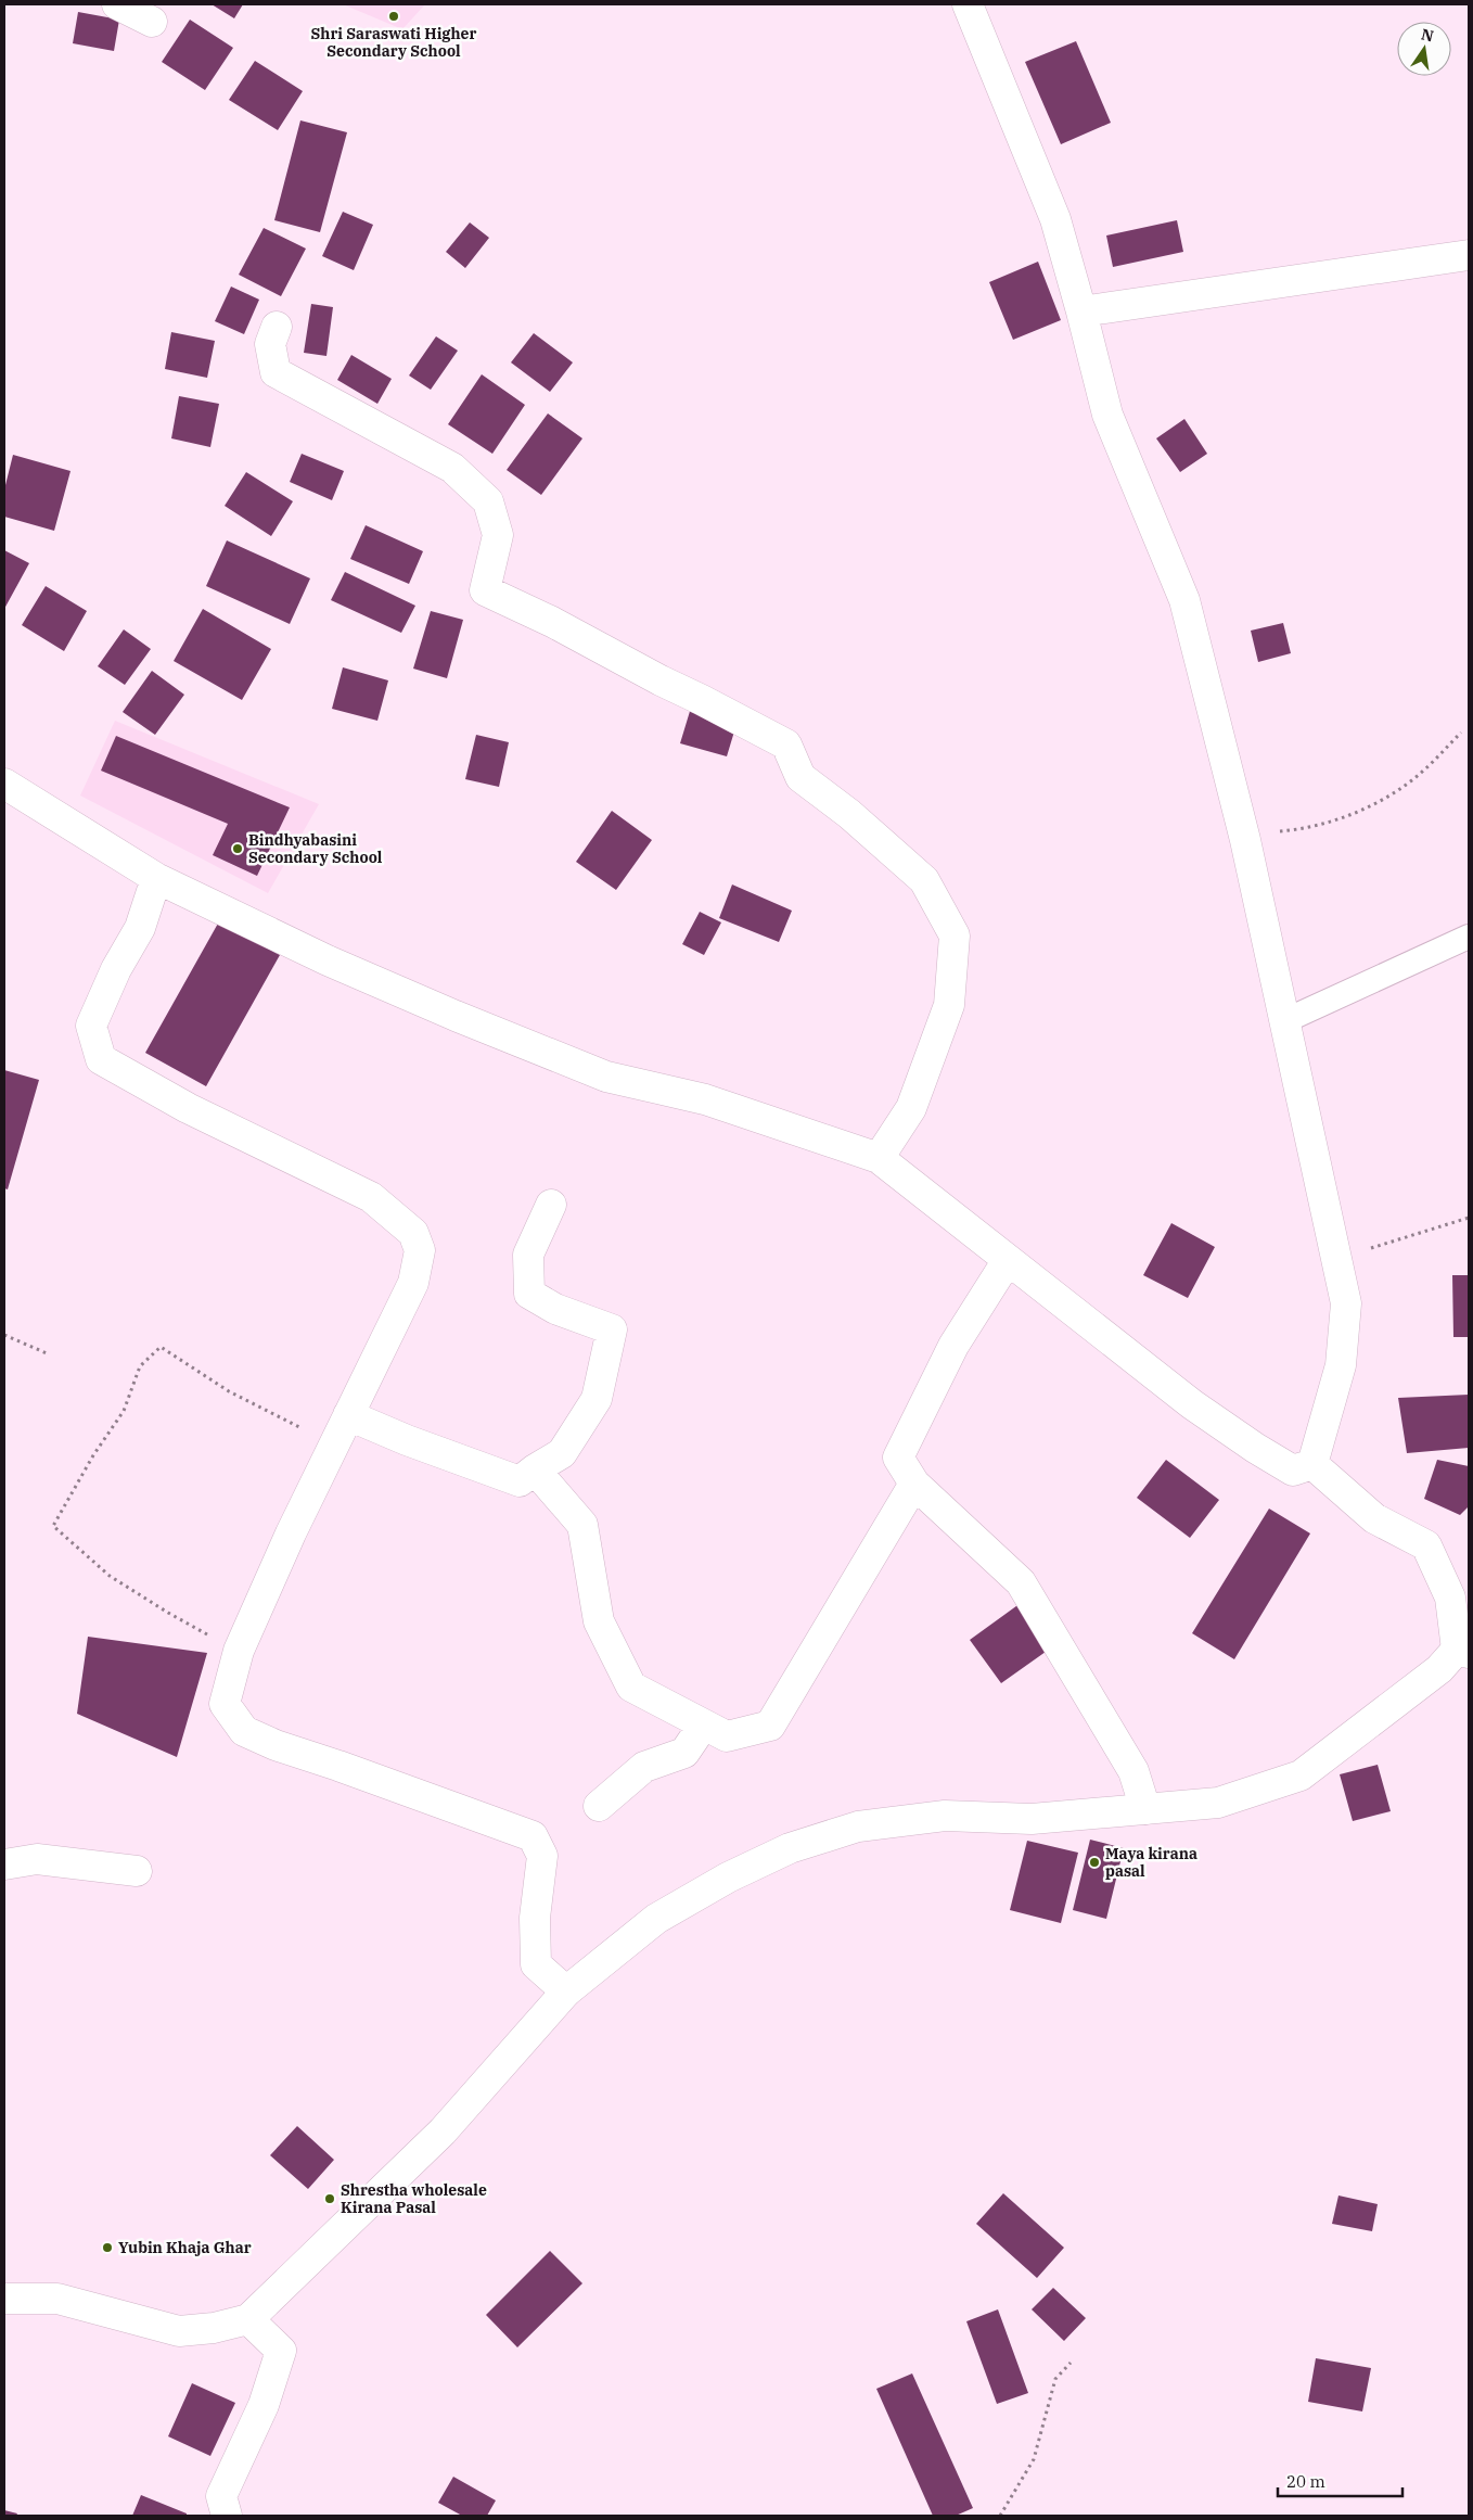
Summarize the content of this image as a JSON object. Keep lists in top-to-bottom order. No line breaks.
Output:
{"places":["Shri Saraswati Higher Secondary School","Bindhyabasini Secondary School","Maya kirana pasal","Shrestha wholesale Kirana Pasal","Yubin Khaja Ghar"],"scale_bar":"20 m","north":"top"}
